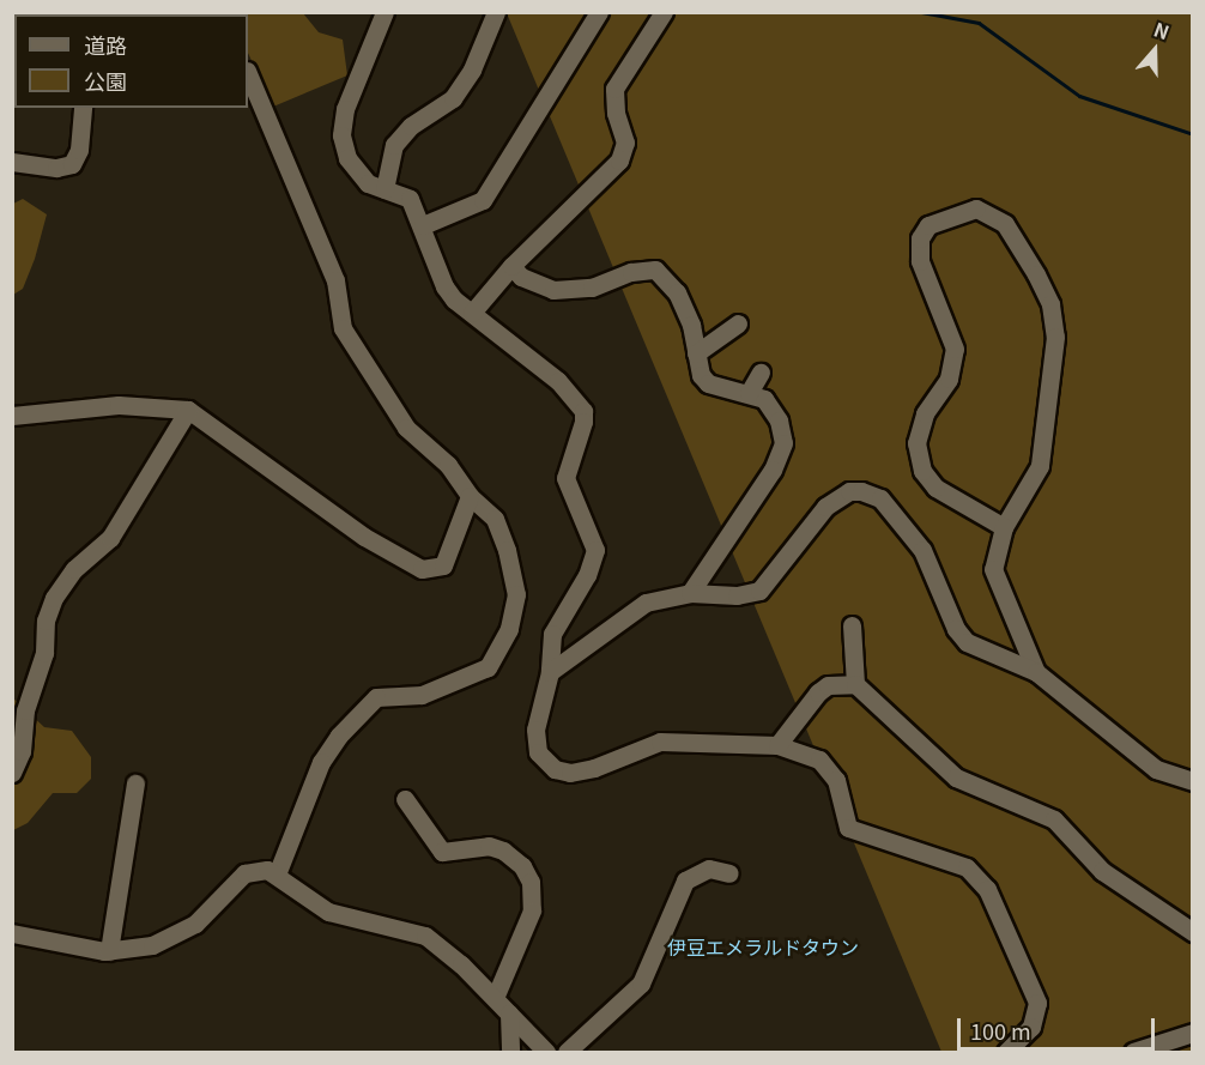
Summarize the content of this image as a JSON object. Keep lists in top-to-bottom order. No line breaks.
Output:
{"districts":["伊豆エメラルドタウン"],"legend":["道路","公園"],"scale_bar":"100 m","north":"top"}
